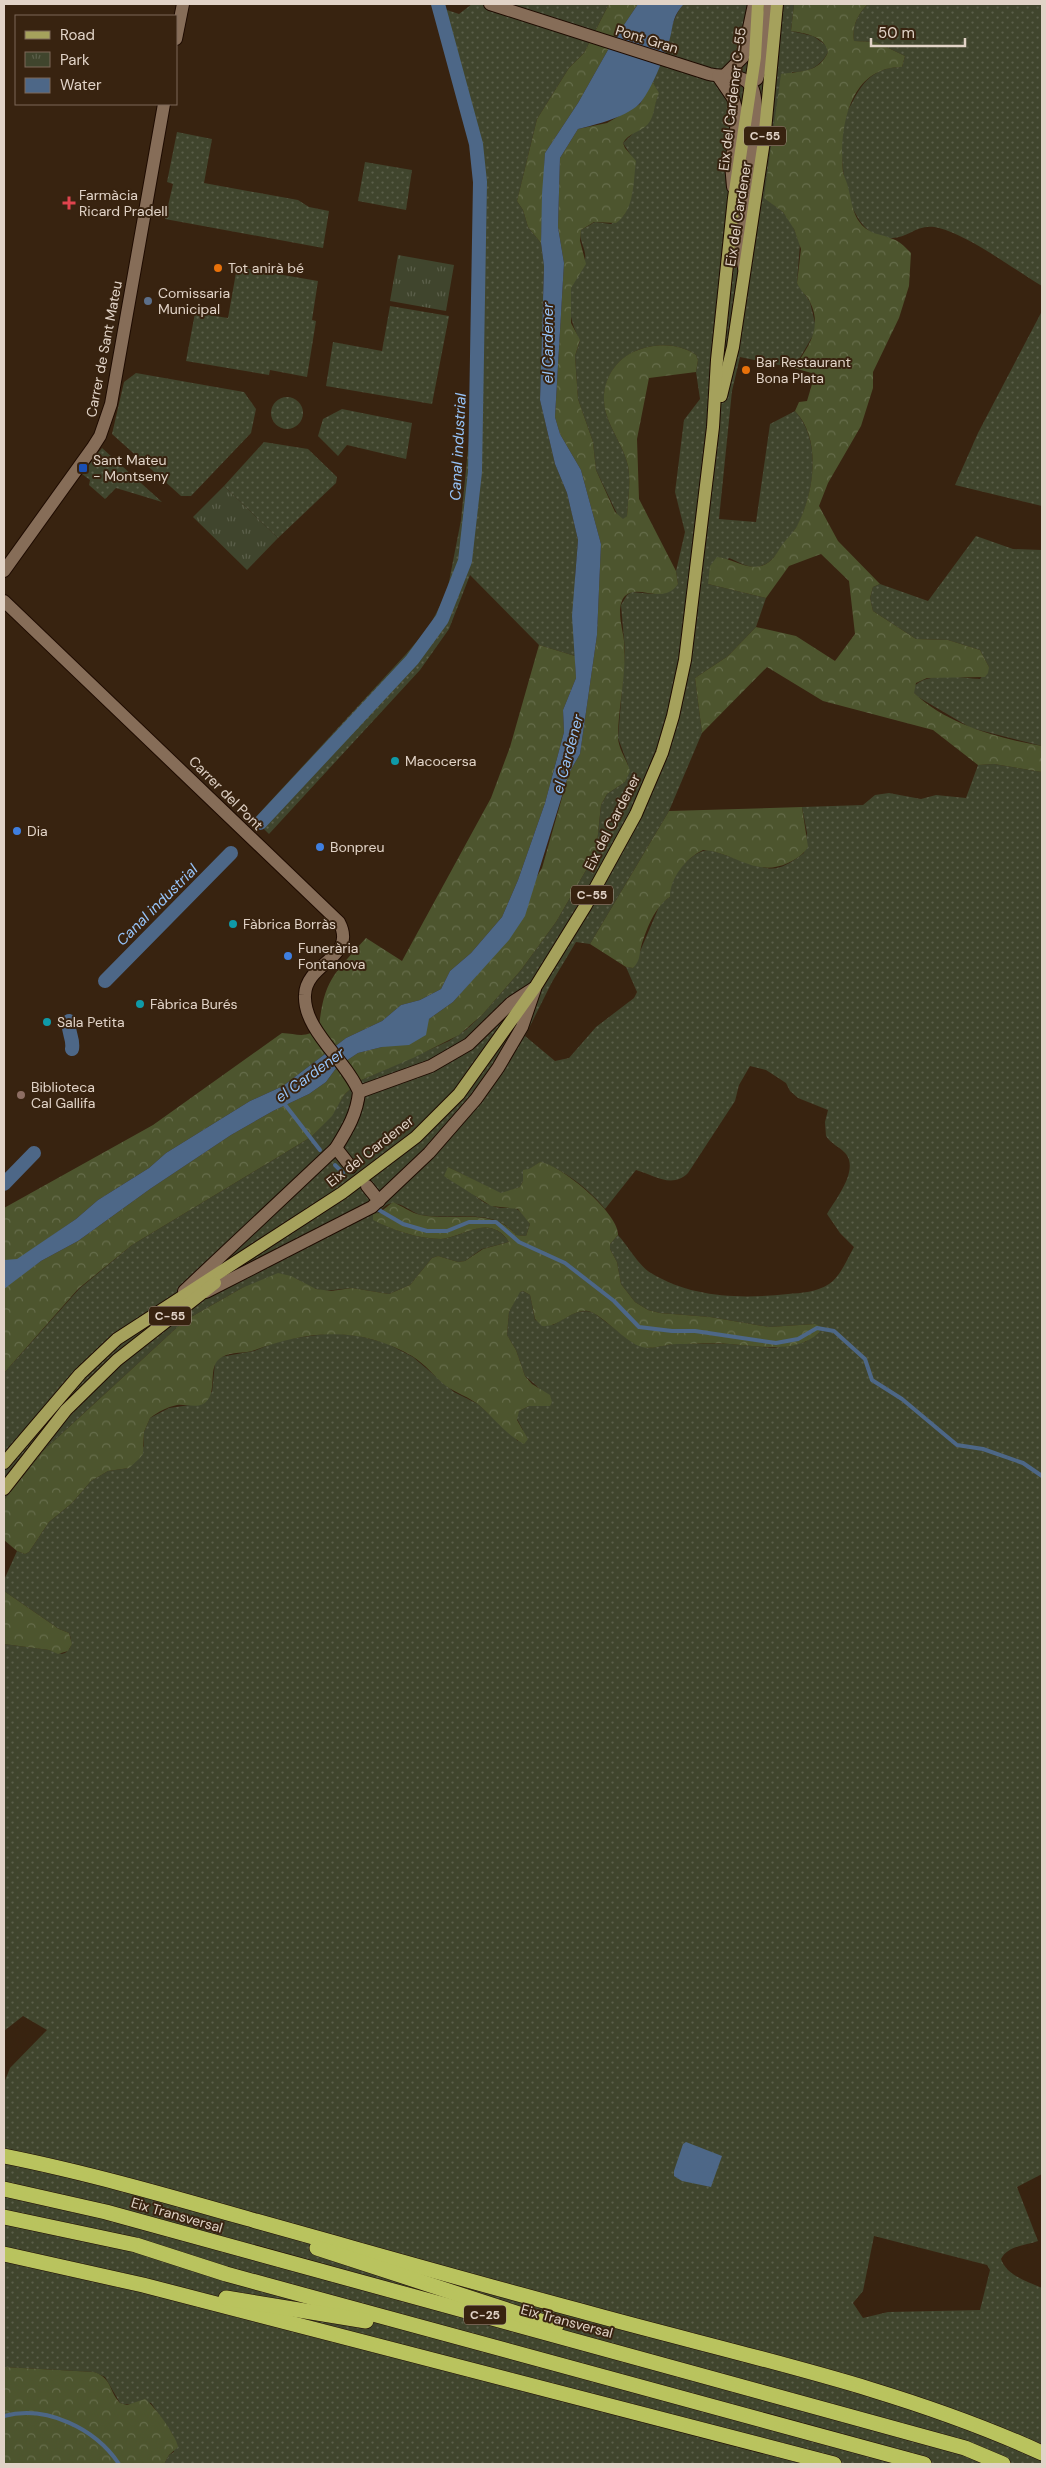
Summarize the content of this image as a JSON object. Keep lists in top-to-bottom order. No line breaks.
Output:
{"streets":{"highway":["Eix Transversal","C-25"],"main road":["Eix del Cardener C-55","C-55","Eix del Cardener"],"street":["Pont Gran","Carrer de Sant Mateu","Carrer del Pont"]},"crossings":[["Pont Gran","Eix del Cardener C-55"],["Eix del Cardener C-55","Eix del Cardener"]],"water":["el Cardener","Canal industrial"],"places":{"health":["Farmàcia Ricard Pradell"],"other":["Tot anirà bé","Comissaria Municipal","Bar Restaurant Bona Plata","Macocersa","Dia","Bonpreu","Fàbrica Borràs","Funerària Fontanova","Fàbrica Burés","Sala Petita","Biblioteca Cal Gallifa"],"transit":["Sant Mateu - Montseny"]},"legend":["Road","Park","Water"],"scale_bar":"50 m"}
